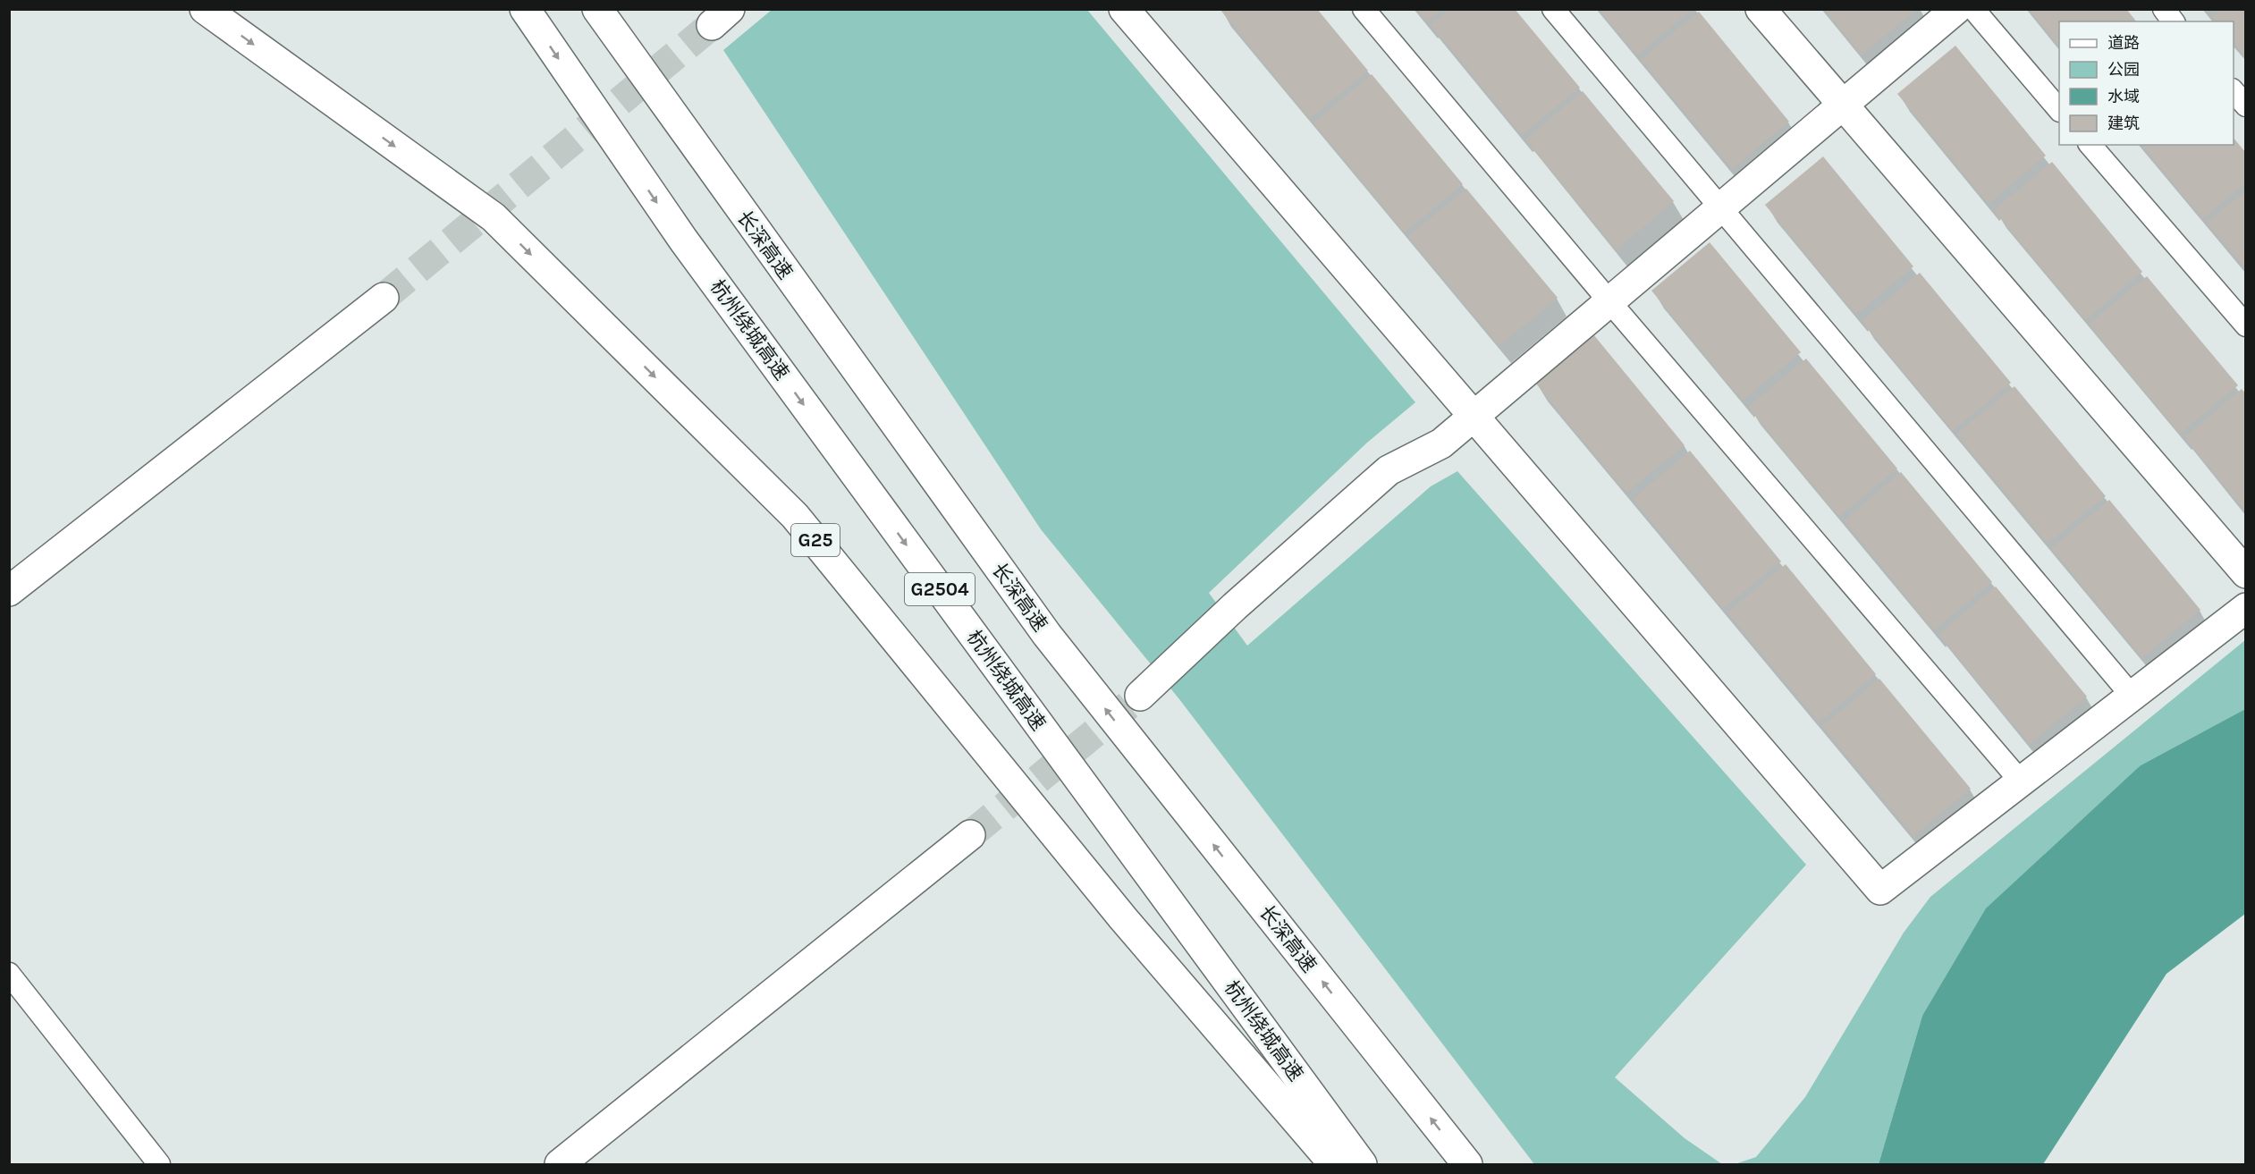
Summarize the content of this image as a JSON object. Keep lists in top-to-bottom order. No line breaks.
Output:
{"streets":{"main road":["长深高速","杭州绕城高速","G25","G2504"]},"legend":["道路","公园","水域","建筑"]}
